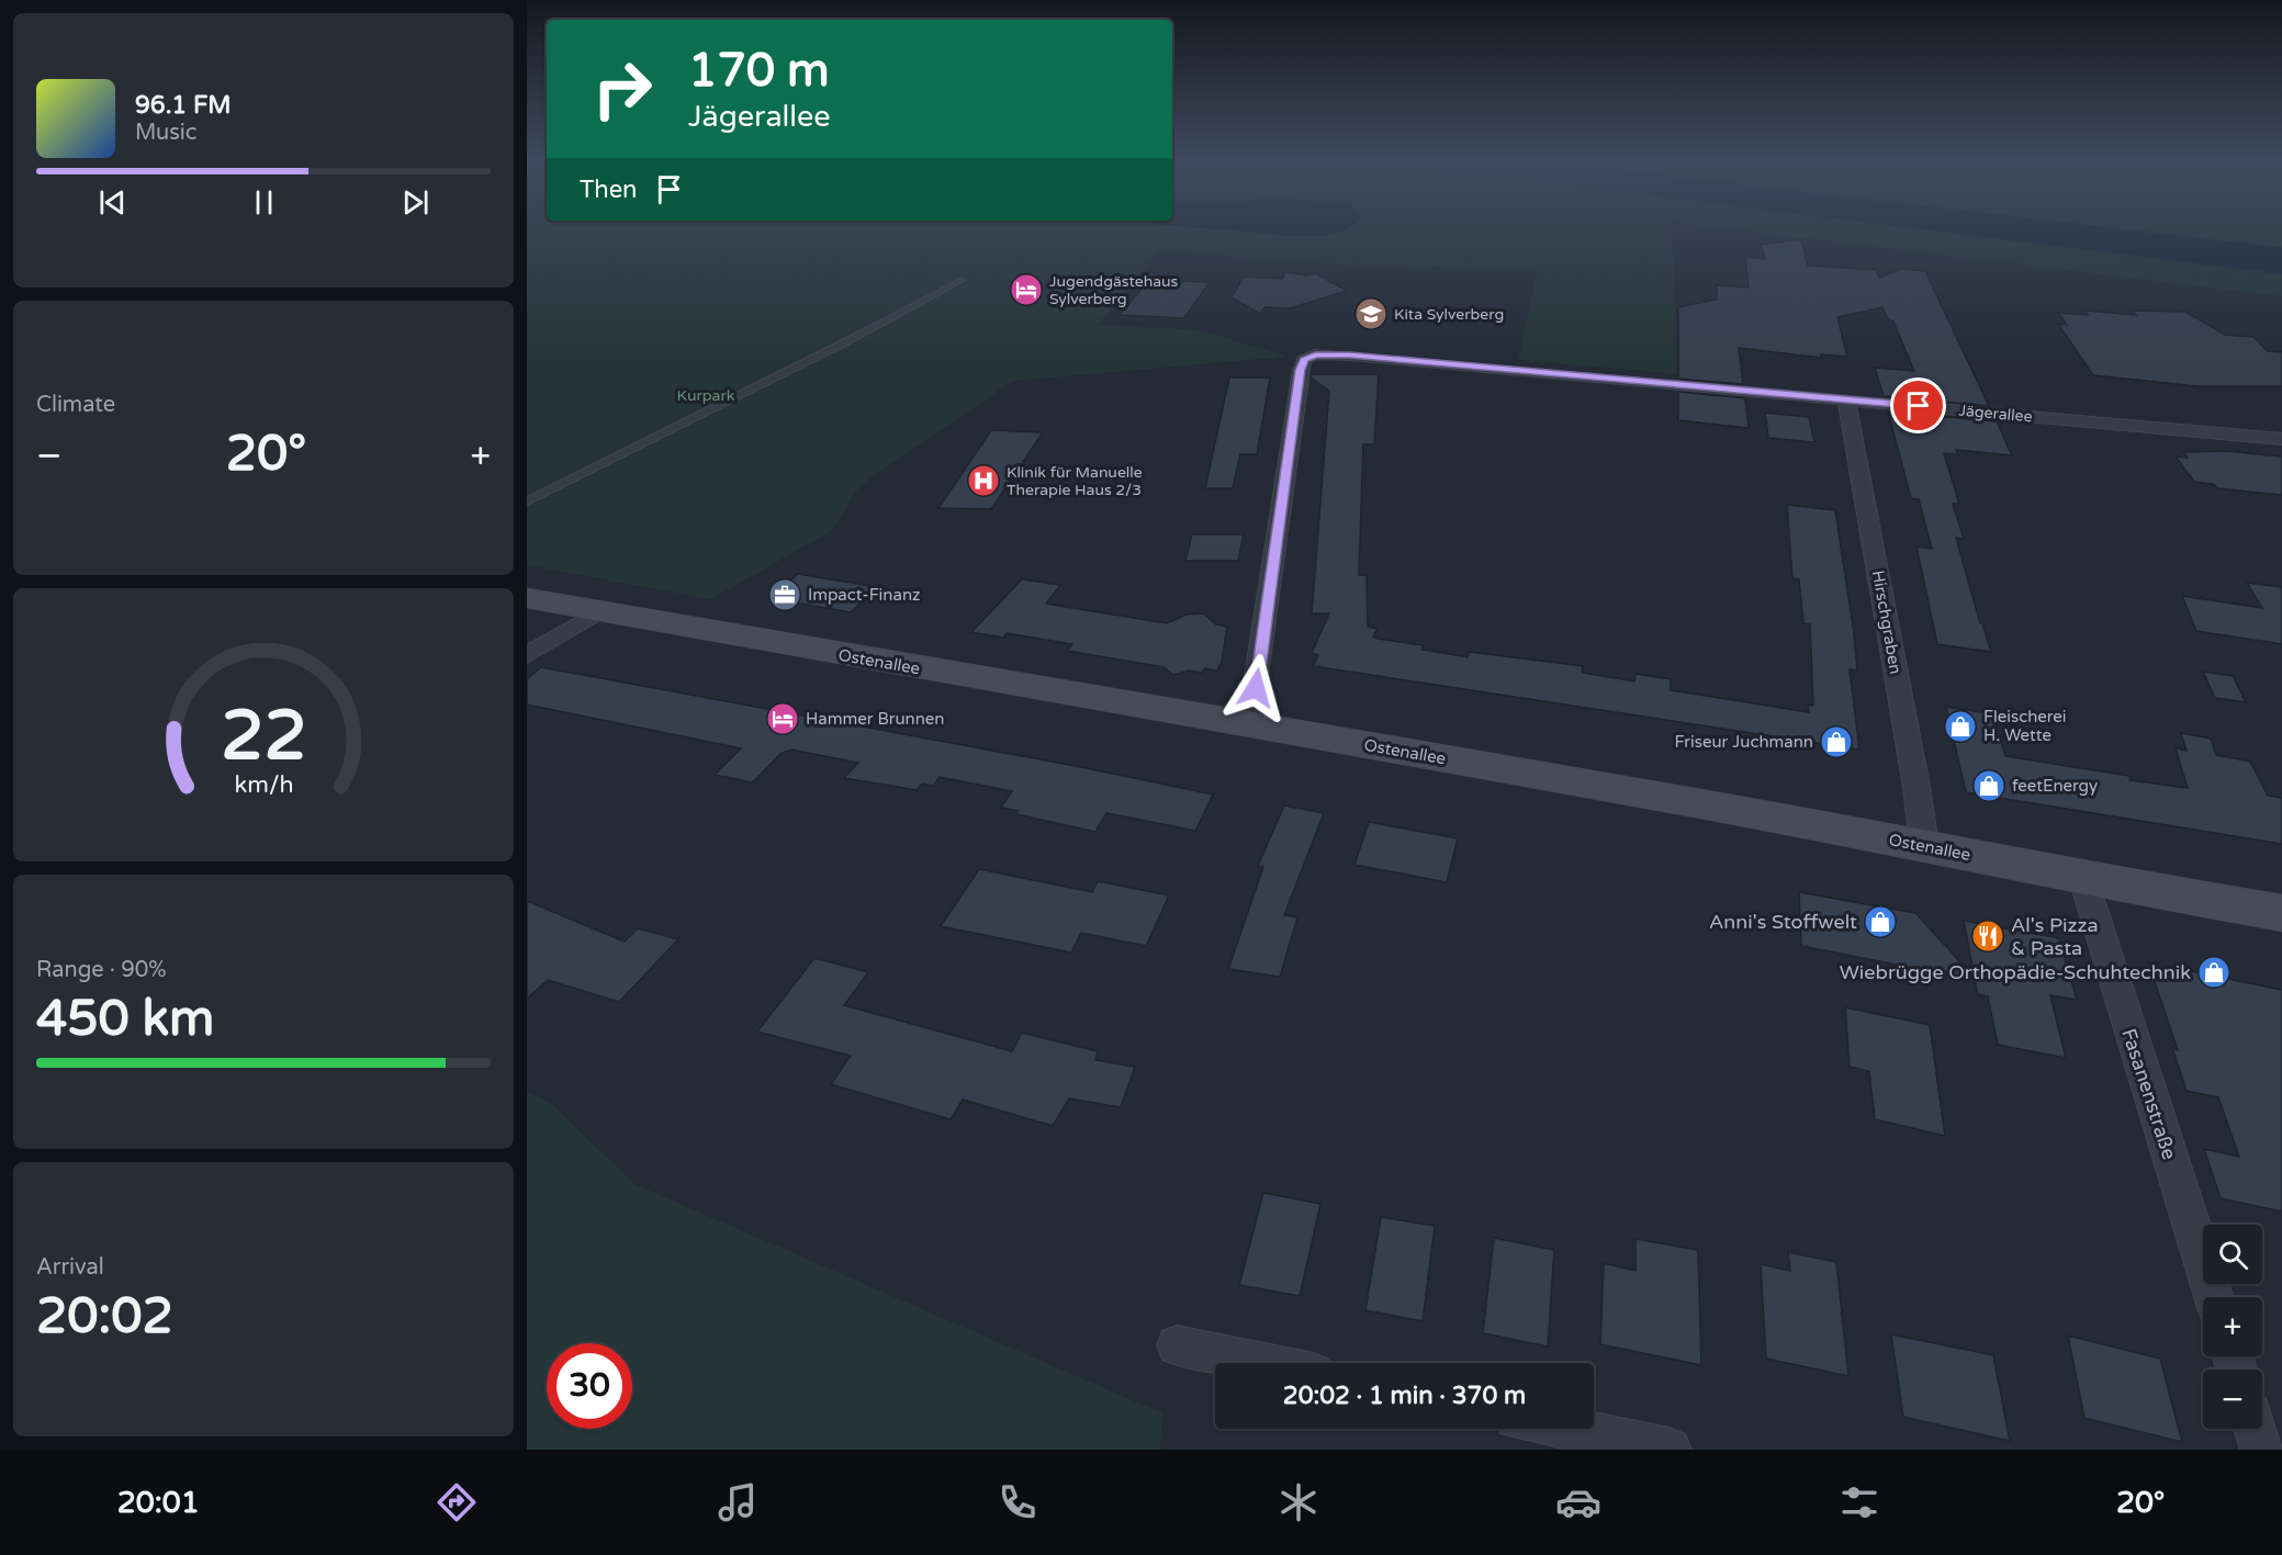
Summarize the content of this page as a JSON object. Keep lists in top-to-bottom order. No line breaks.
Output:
{"streets":{"main road":["Ostenallee"],"street":["Jägerallee","Hirschgraben","Fasanenstraße"]},"crossings":[["Jägerallee","Hirschgraben"],["Jägerallee","Ostenallee"],["Hirschgraben","Ostenallee"],["Ostenallee","Fasanenstraße"]],"parks":["Kurpark"],"places":{"hotel":["Jugendgästehaus Sylverberg","Hammer Brunnen"],"school or university":["Kita Sylverberg"],"hospital":["Klinik für Manuelle Therapie Haus 2/3"],"office":["Impact-Finanz"],"shop":["Fleischerei H. Wette","Friseur Juchmann","feetEnergy","Anni's Stoffwelt","Wiebrügge Orthopädie-Schuhtechnik"],"restaurant":["Al's Pizza & Pasta"]},"page":{"turn":["170 m","Jägerallee"],"song":["96.1 FM","Music"],"then":"Then","tile":["Climate",["Range · 90%","450 km"],["Arrival","20:02"]],"heat":["−","20°","+"],"map_buttons":["+","−"],"limit":"30","trip":"20:02 · 1 min · 370 m","tabs":["20:01","20°"],"gauge":["22","km/h"]}}
